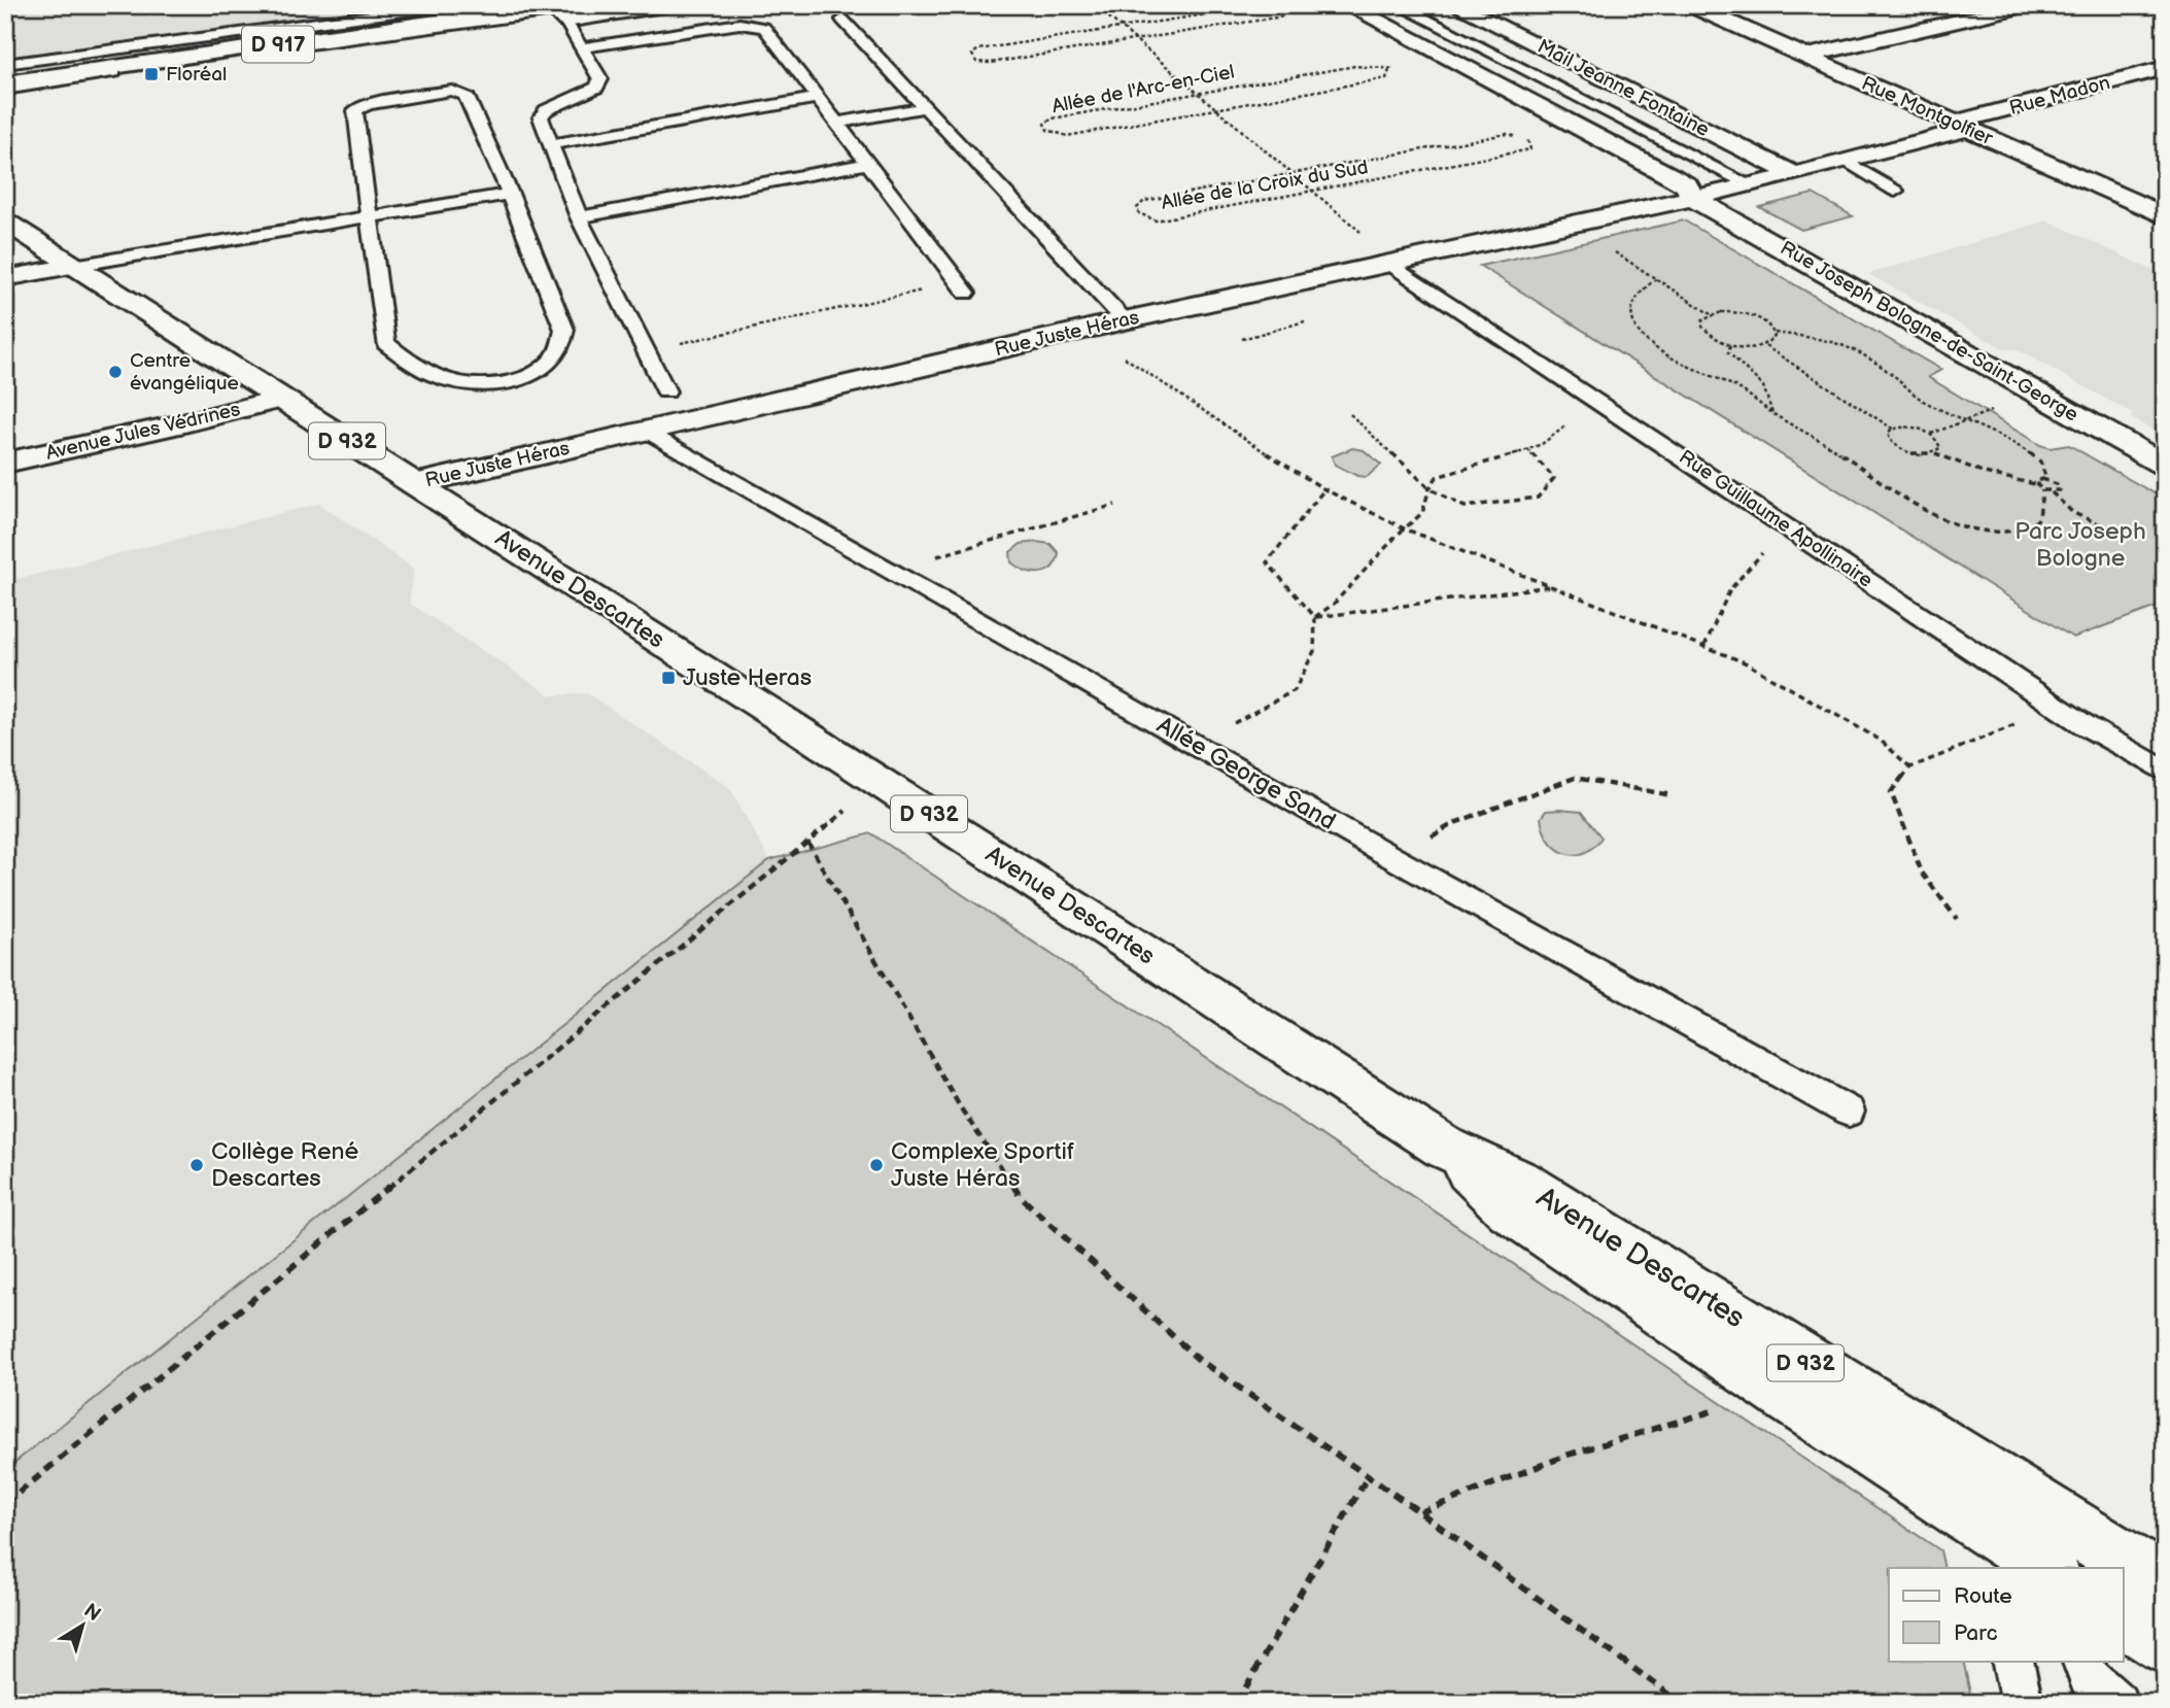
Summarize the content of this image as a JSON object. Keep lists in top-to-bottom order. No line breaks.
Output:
{"streets":{"street":["D 917","Mail Jeanne Fontaine","Rue Madon","Rue Montgolfier","Rue Joseph Bologne-de-Saint-George","Rue Juste Héras","Avenue Jules Védrines","D 932","Avenue Descartes"],"lane":["Rue Guillaume Apollinaire","Allée George Sand"],"path":["Allée de l'Arc-en-Ciel","Allée de la Croix du Sud"]},"crossings":[["Mail Jeanne Fontaine","Rue Juste Héras"],["Rue Madon","Rue Montgolfier"],["Rue Madon","Rue Juste Héras"],["Rue Joseph Bologne-de-Saint-George","Rue Juste Héras"],["Rue Juste Héras","Rue Guillaume Apollinaire"],["Rue Juste Héras","Avenue Descartes"],["Rue Juste Héras","Allée George Sand"],["Avenue Jules Védrines","Avenue Descartes"]],"parks":["Parc Joseph Bologne"],"places":{"transit":["Floréal","Juste Heras"],"other":["Centre évangélique","Collège René Descartes","Complexe Sportif Juste Héras"]},"legend":["Route","Parc"],"north":"top right"}
